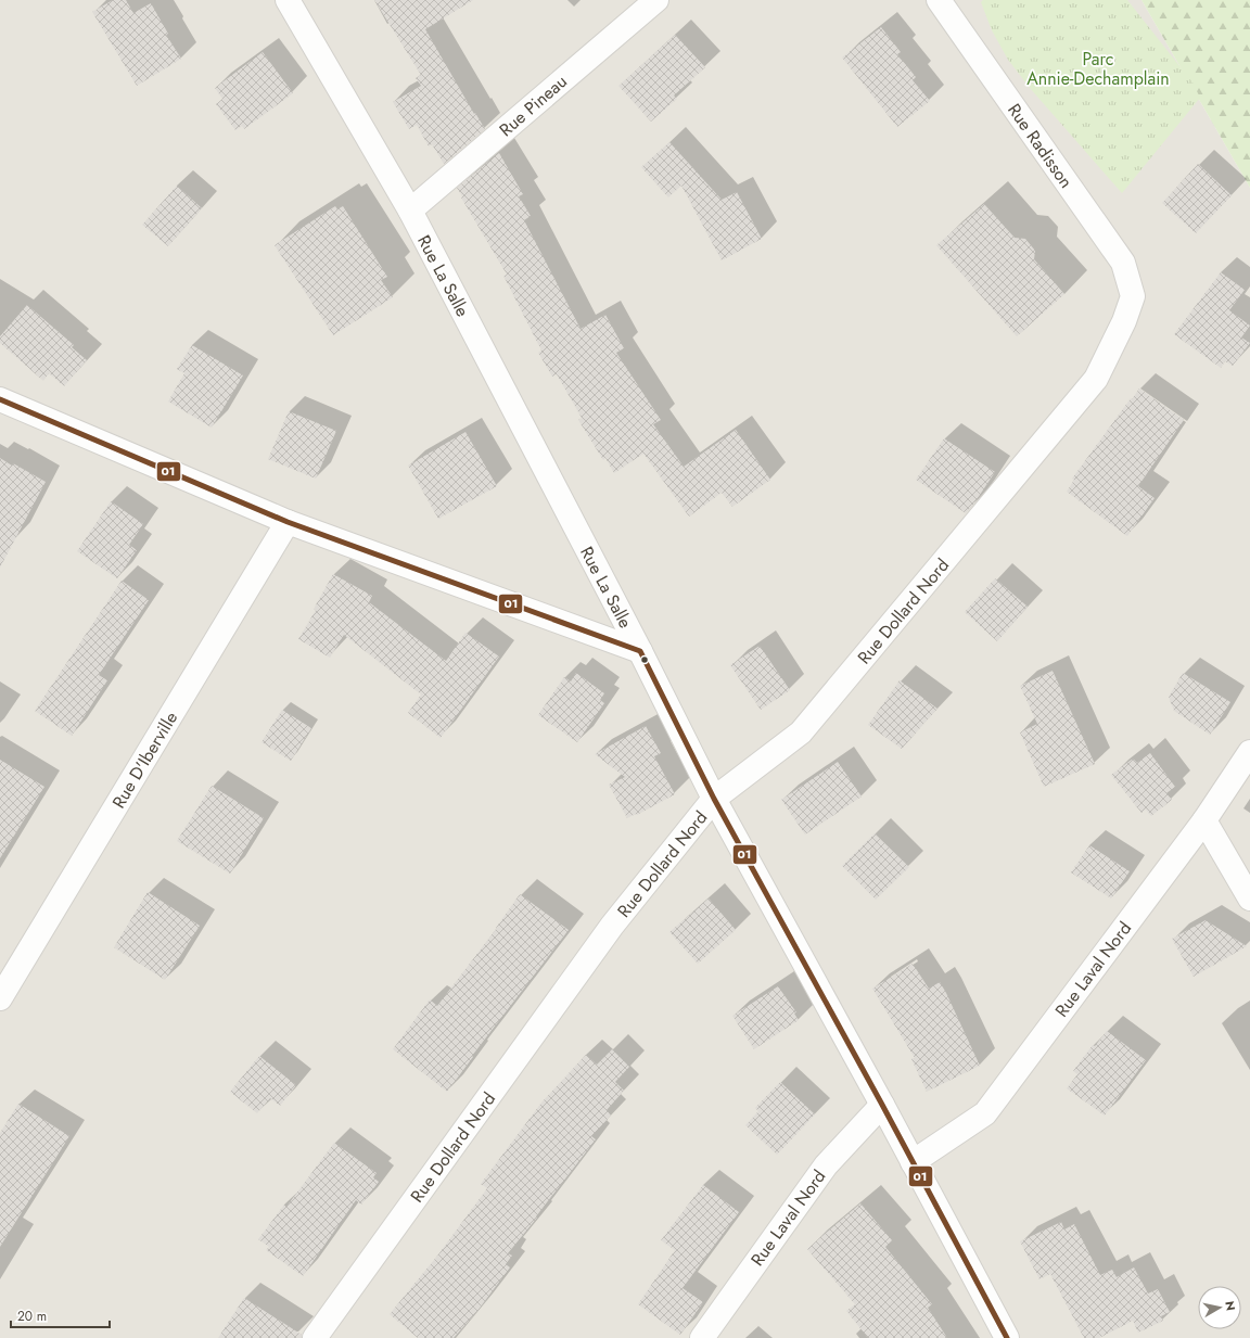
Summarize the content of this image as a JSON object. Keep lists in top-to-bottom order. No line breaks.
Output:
{"streets":{"street":["Rue Pineau","Rue Radisson","Rue La Salle","Rue Dollard Nord","Rue D'Iberville","Rue Laval Nord"]},"crossings":[["Rue Pineau","Rue La Salle"],["Rue Radisson","Rue Dollard Nord"],["Rue La Salle","Rue Dollard Nord"],["Rue La Salle","Rue Laval Nord"]],"parks":["Parc Annie-Dechamplain"],"lines":["transit line 01"],"scale_bar":"20 m","north":"right"}
